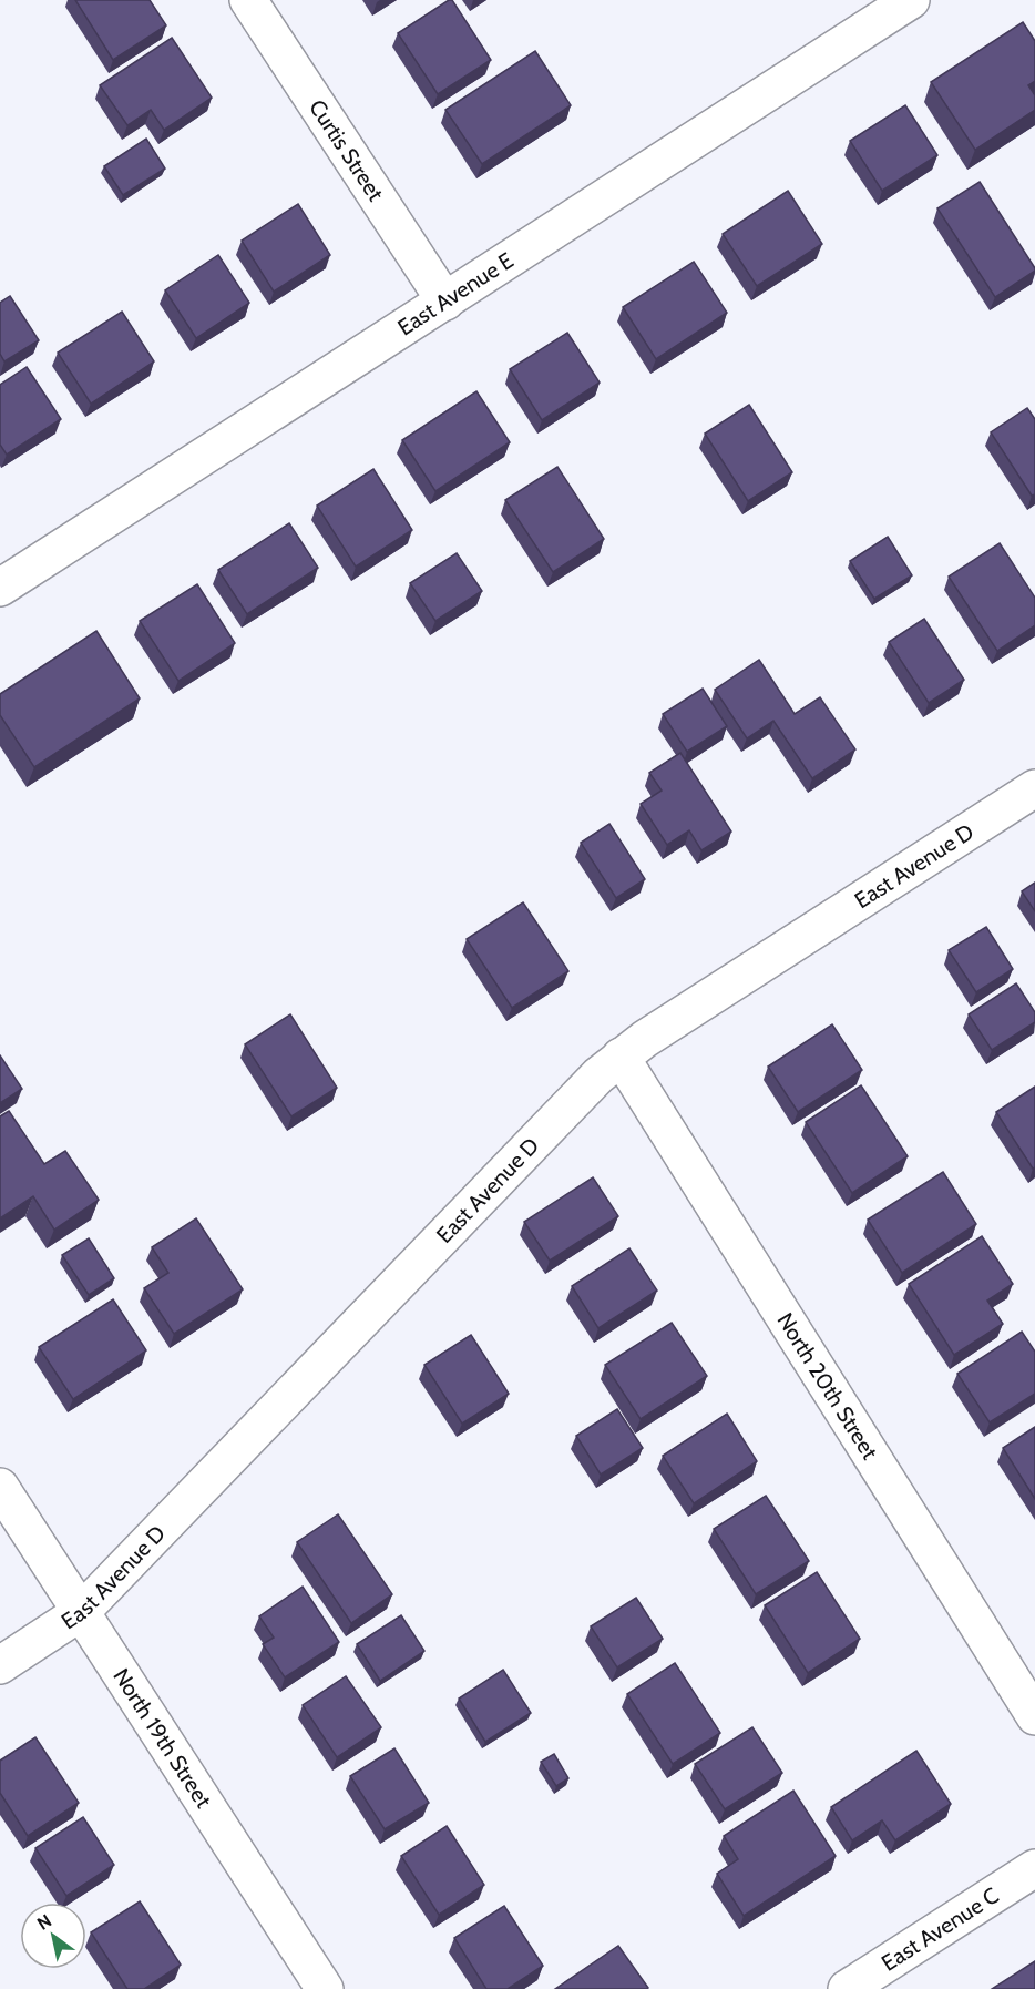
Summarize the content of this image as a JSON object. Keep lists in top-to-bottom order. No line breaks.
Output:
{"streets":{"street":["Curtis Street","East Avenue E","East Avenue D","North 20th Street","North 19th Street","East Avenue C"]},"crossings":[["Curtis Street","East Avenue E"],["East Avenue D","North 20th Street"],["East Avenue D","North 19th Street"]],"north":"top left"}
